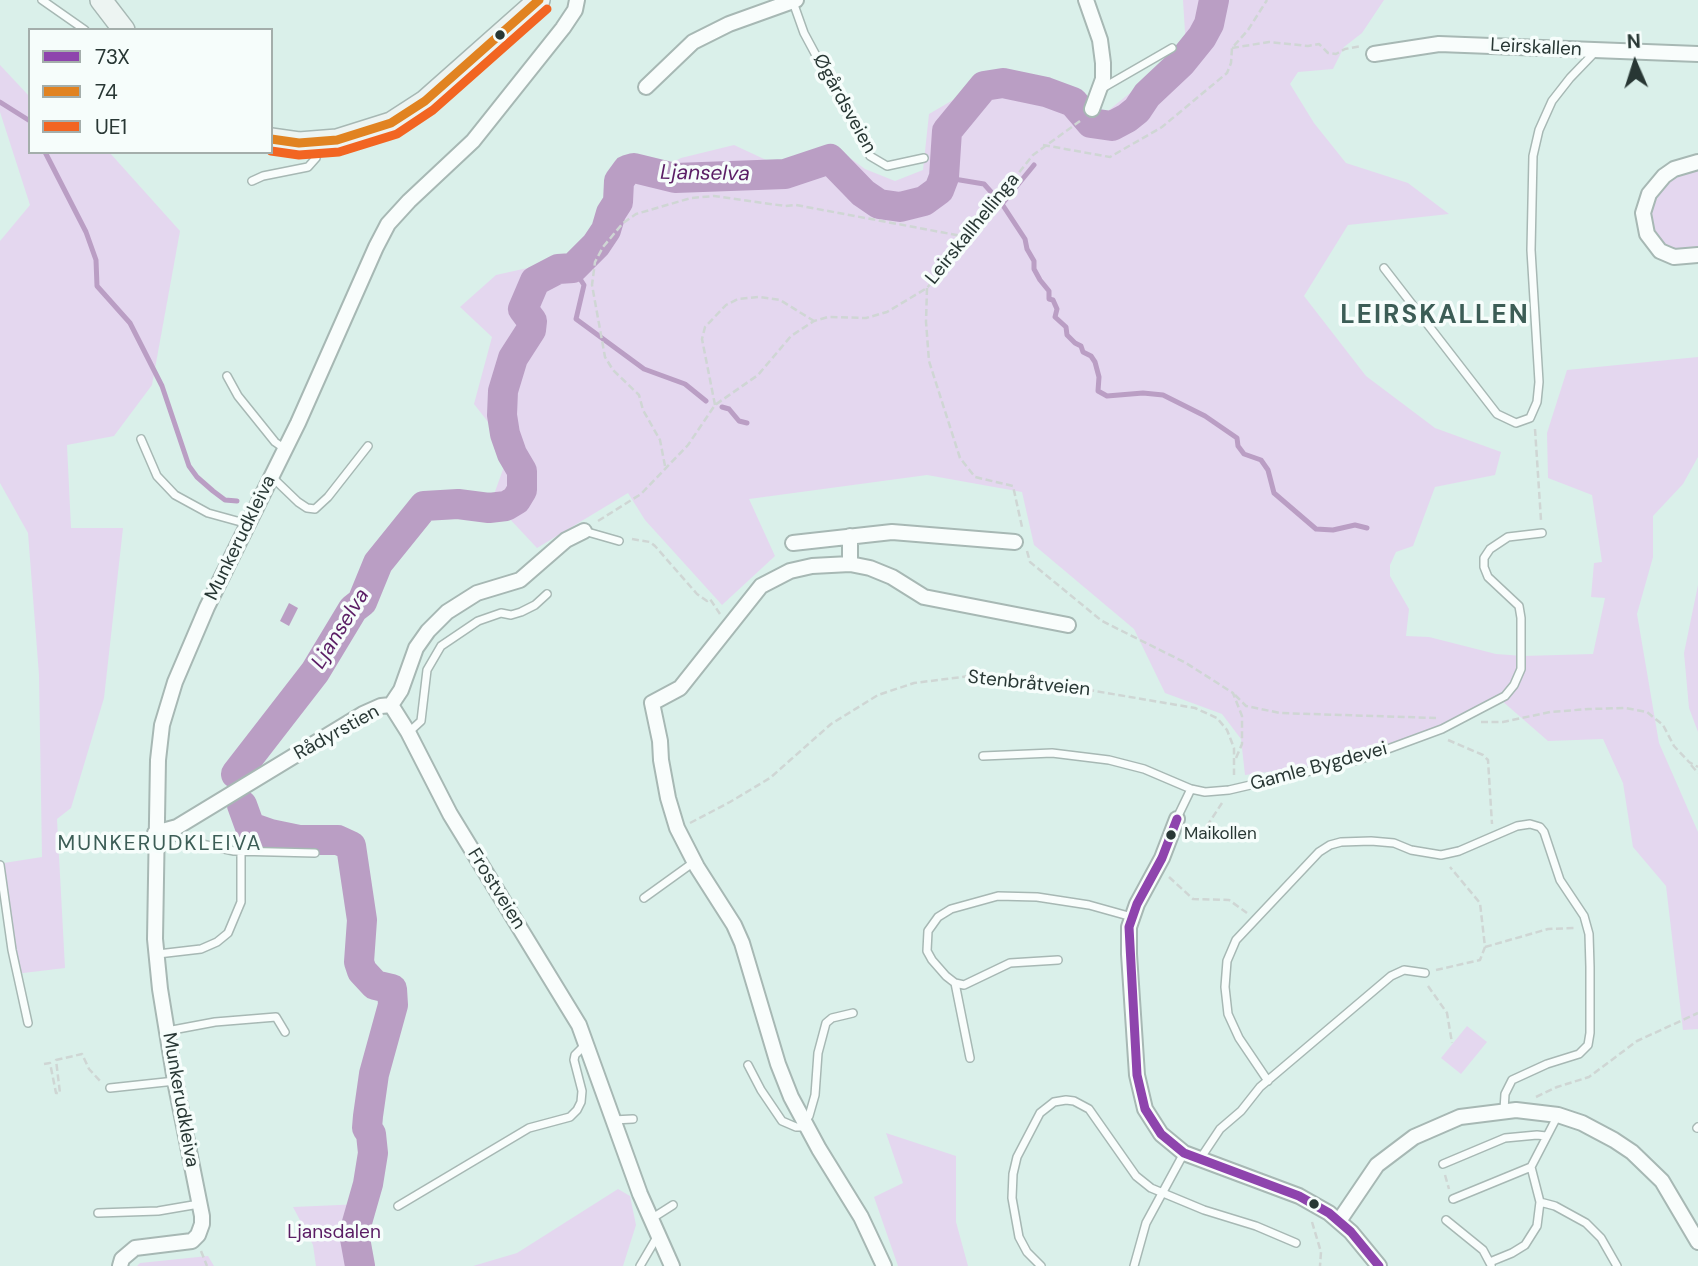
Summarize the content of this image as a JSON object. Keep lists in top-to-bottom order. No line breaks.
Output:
{"streets":{"street":["Leirskallen","Øgårdsveien","Munkerudkleiva","Rådyrstien","Frostveien"],"lane":["Gamle Bygdevei"],"path":["Leirskallhellinga","Stenbråtveien"]},"crossings":[["Munkerudkleiva","Rådyrstien"],["Stenbråtveien","Gamle Bygdevei"],["Rådyrstien","Frostveien"]],"districts":["LEIRSKALLEN","MUNKERUDKLEIVA"],"water":["Ljanselva"],"parks":["Ljansdalen"],"places":["Maikollen"],"lines":["transit line 74","transit line UE1","transit line 73X"],"legend":["73X","74","UE1"],"north":"top"}
